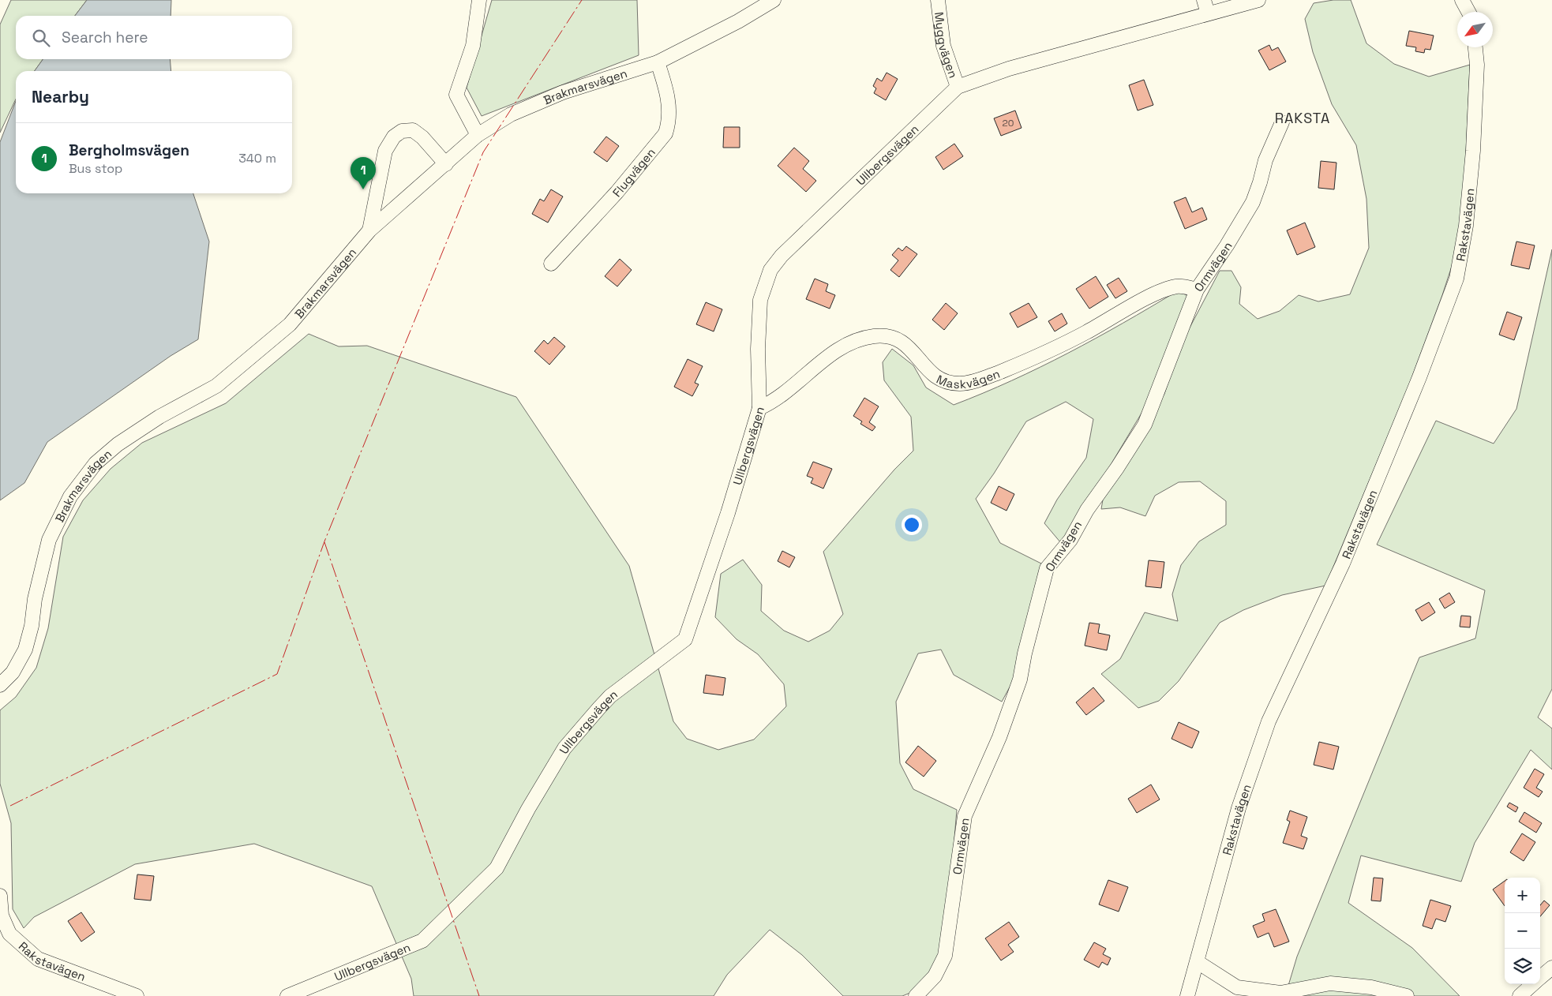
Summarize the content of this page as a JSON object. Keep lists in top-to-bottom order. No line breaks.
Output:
{"streets":{"street":["Myggvägen","Brakmarsvägen","Ullbergsvägen","Flugvägen","Rakstavägen","Ormvägen","Maskvägen"]},"crossings":[["Myggvägen","Ullbergsvägen"],["Brakmarsvägen","Flugvägen"],["Ullbergsvägen","Maskvägen"],["Ormvägen","Maskvägen"]],"districts":["RAKSTA"],"house_numbers":["20"],"north":"bottom left","page":{"search":"Search here","heading":"Nearby","list":[{"mark":"1","name":"Bergholmsvägen","note":"Bus stop","value":"340 m"}],"pins":"1","map_buttons":["+","−"]}}
